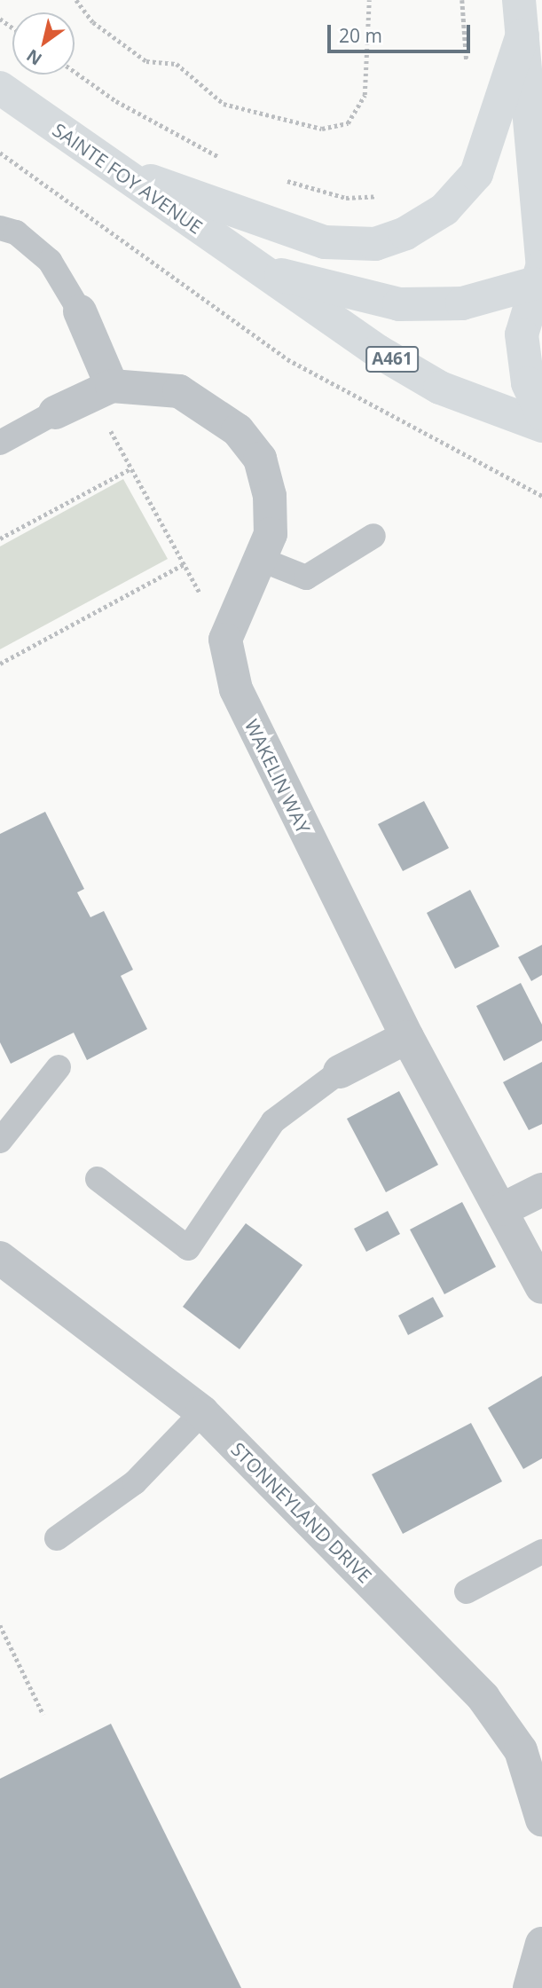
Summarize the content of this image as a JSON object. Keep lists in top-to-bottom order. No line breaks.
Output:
{"streets":{"highway":["SAINTE FOY AVENUE","A461"],"street":["WAKELIN WAY","STONNEYLAND DRIVE"]},"scale_bar":"20 m","north":"bottom left"}
